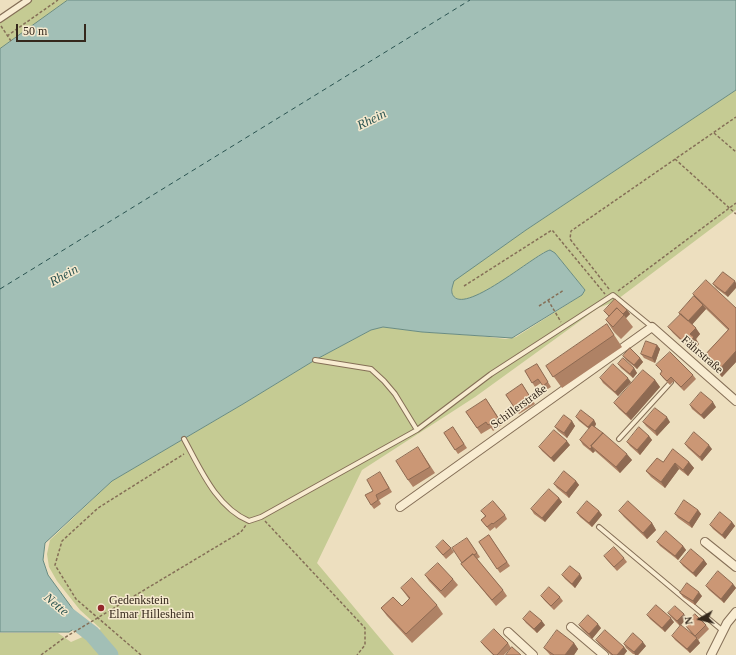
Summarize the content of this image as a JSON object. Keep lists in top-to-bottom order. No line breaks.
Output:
{"streets":{"street":["Fährstraße","Schillerstraße"]},"crossings":[["Fährstraße","Schillerstraße"]],"water":["Rhein","Nette"],"places":["Gedenkstein Elmar Hillesheim"],"scale_bar":"50 m","north":"left"}
